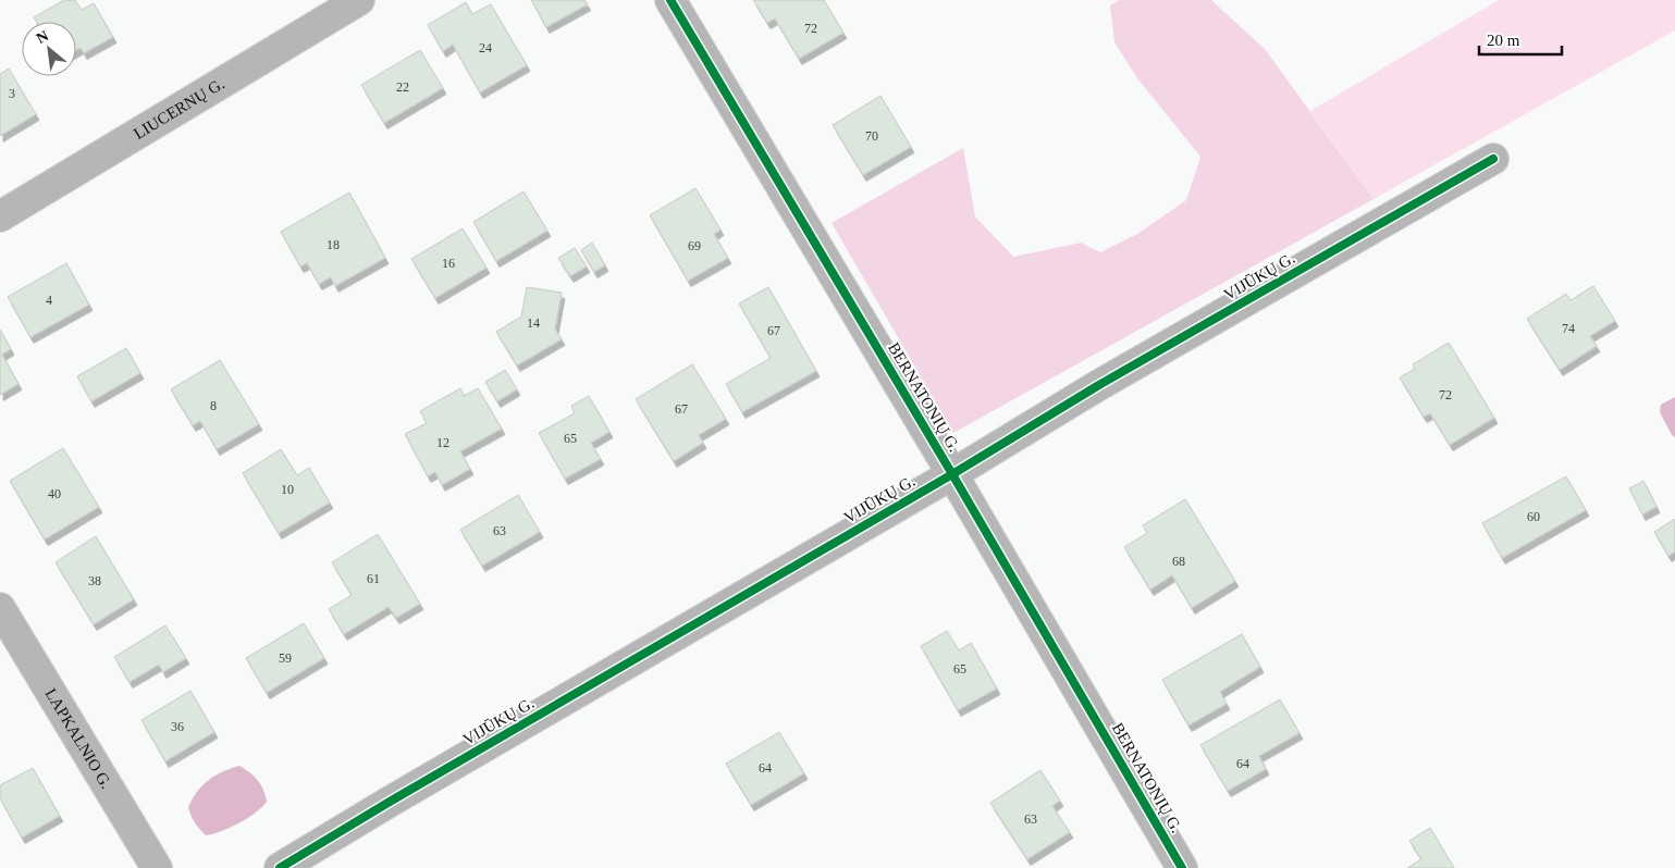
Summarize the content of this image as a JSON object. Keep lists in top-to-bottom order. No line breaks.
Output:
{"streets":{"street":["LIUCERNŲ G.","VIJŪKŲ G.","BERNATONIŲ G.","LAPKALNIO G."]},"crossings":[["VIJŪKŲ G.","BERNATONIŲ G."]],"house_numbers":["72","24","22","3","70","18","69","16","4","14","74","67","72","8","67","65","12","10","40","60","63","68","61","38","59","65","36","64","64","63"],"scale_bar":"20 m","north":"top left"}
